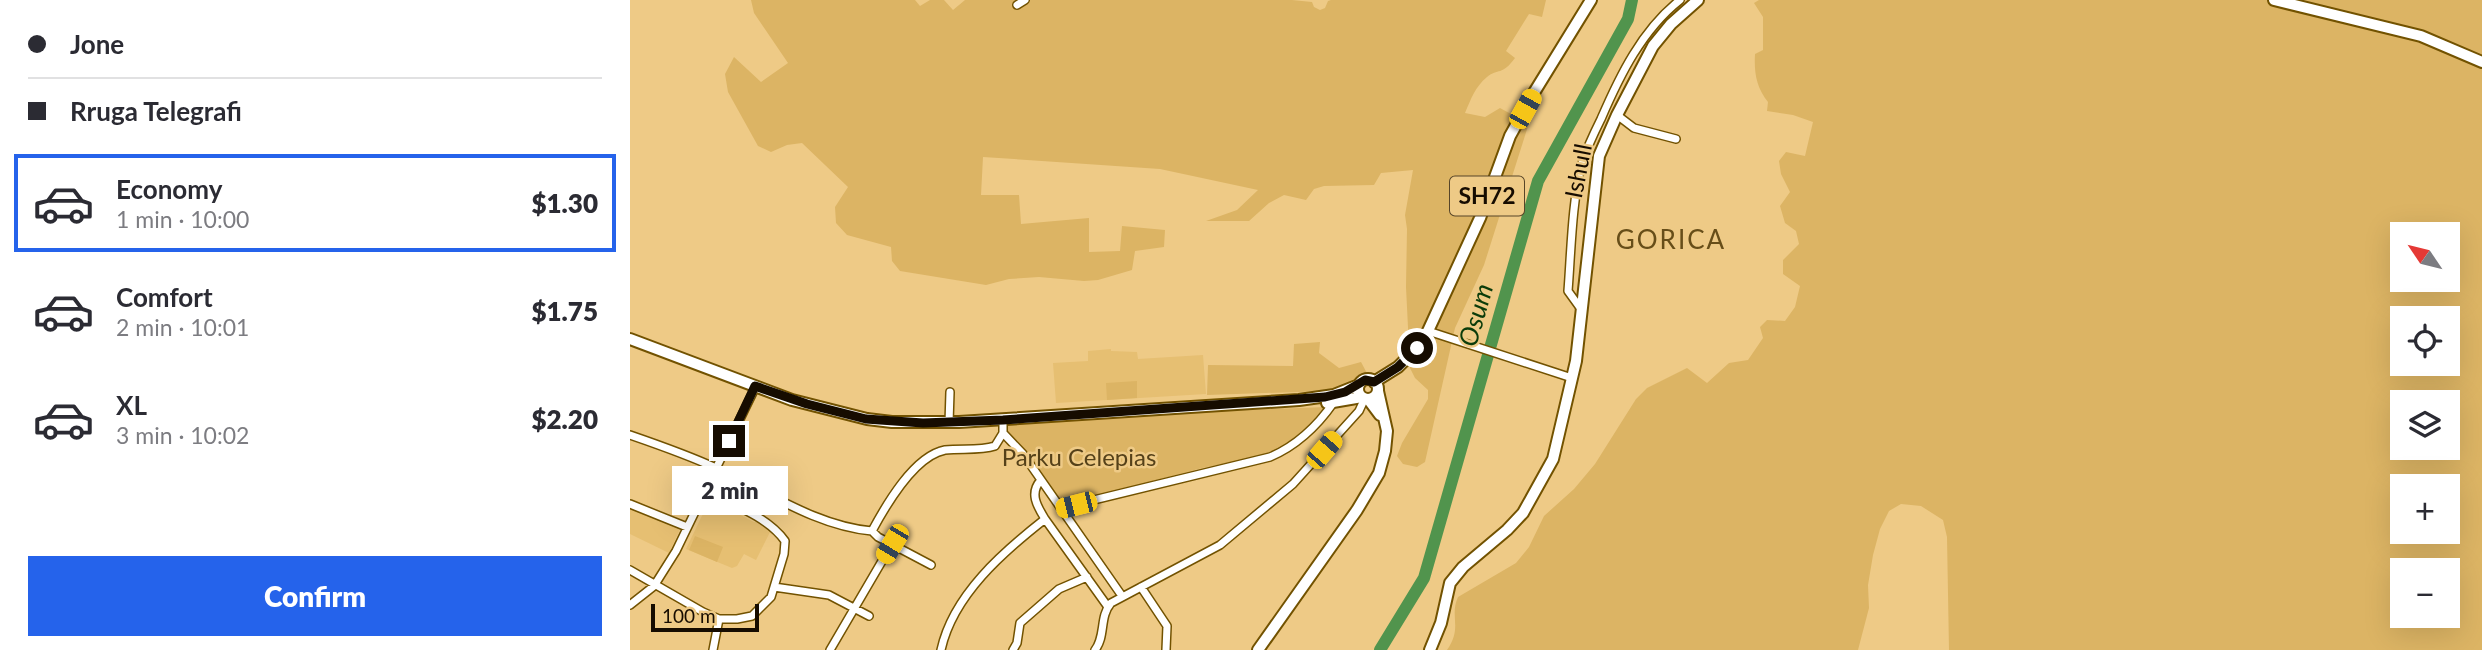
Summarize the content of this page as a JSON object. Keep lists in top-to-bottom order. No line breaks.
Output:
{"streets":{"main road":["Ishull","SH72"]},"districts":["GORICA"],"water":["Osum"],"parks":["Parku Celepias"],"scale_bar":"100 m","north":"top left","page":{"banner":["Jone","Rruga Telegrafi"],"list":[{"name":"Economy","note":"1 min · 10:00","value":"$1.30"},{"name":"Comfort","note":"2 min · 10:01","value":"$1.75"},{"name":"XL","note":"3 min · 10:02","value":"$2.20"}],"map_buttons":["+","−"],"bubble":"2 min","buttons":"Confirm","scale":"100 m"}}
